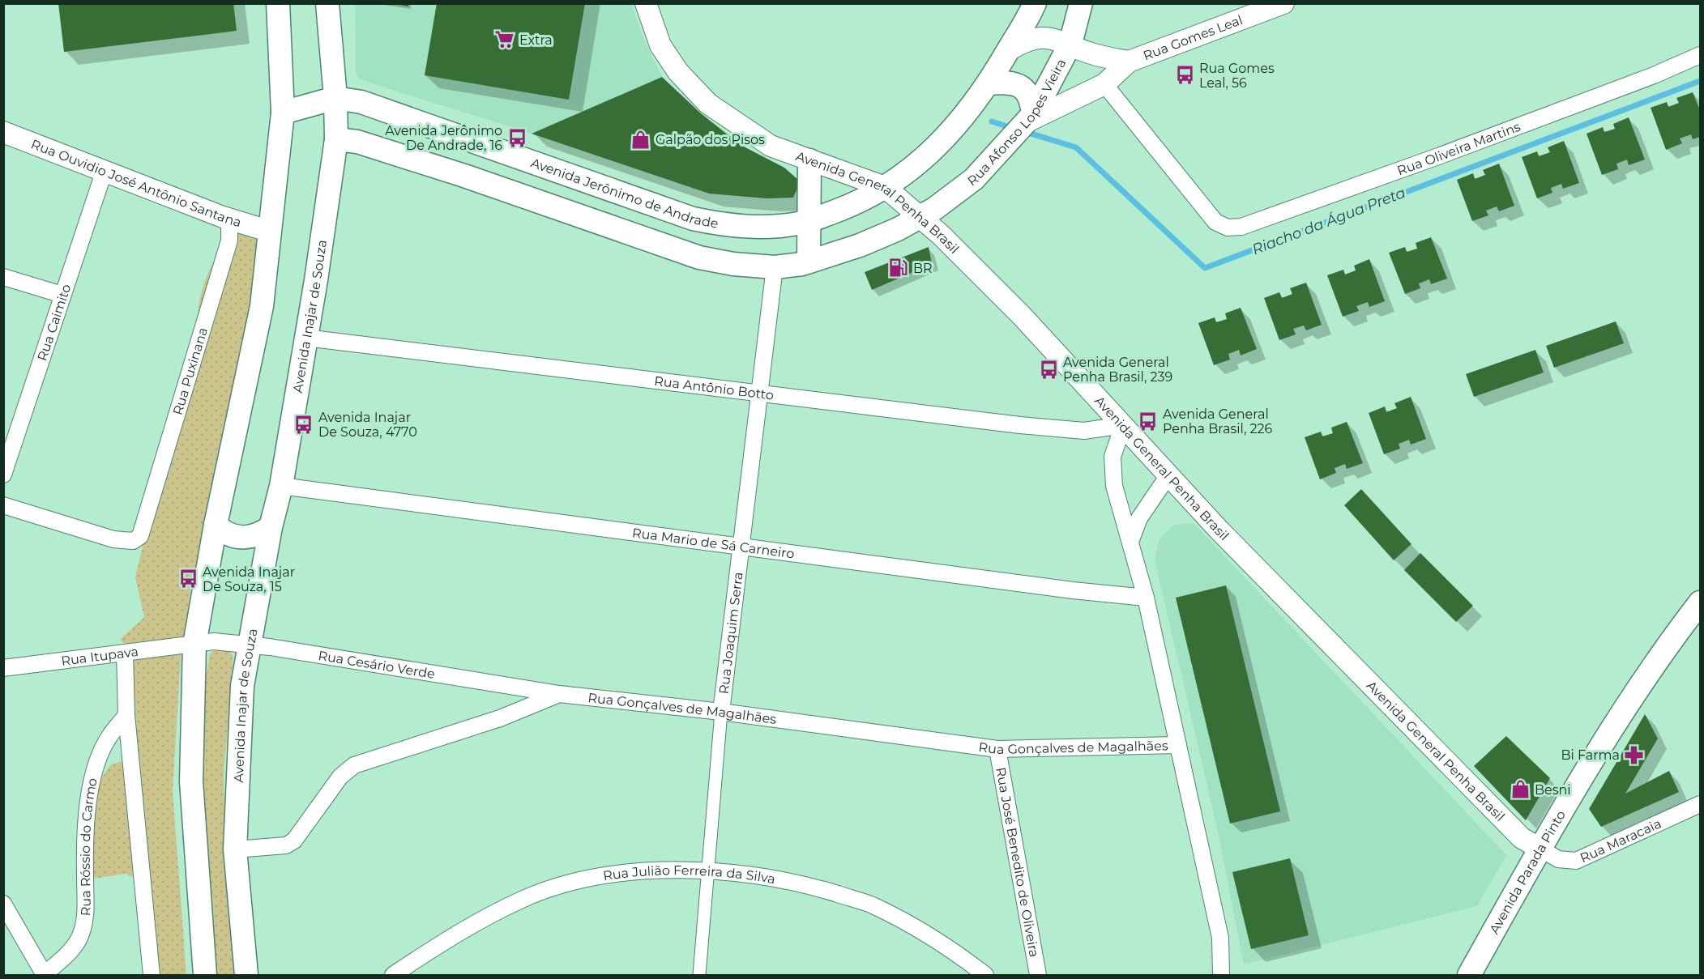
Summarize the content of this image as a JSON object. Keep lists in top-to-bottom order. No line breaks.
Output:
{"streets":{"main road":["Rua Afonso Lopes Vieira","Avenida Jerônimo de Andrade","Avenida Inajar de Souza","Avenida Parada Pinto"],"street":["Rua Gomes Leal","Rua Oliveira Martins","Rua Ouvidio José Antônio Santana","Avenida General Penha Brasil","Rua Caimito","Rua Puxinana","Rua Antônio Botto","Rua Mario de Sá Carneiro","Rua Joaquim Serra","Rua Itupava","Rua Cesário Verde","Rua Gonçalves de Magalhães","Rua Maracaia","Rua Róssio do Carmo","Rua José Benedito de Oliveira","Rua Julião Ferreira da Silva"]},"crossings":[["Rua Gomes Leal","Rua Afonso Lopes Vieira"],["Rua Gomes Leal","Rua Oliveira Martins"],["Rua Afonso Lopes Vieira","Avenida General Penha Brasil"],["Rua Ouvidio José Antônio Santana","Rua Caimito"],["Rua Ouvidio José Antônio Santana","Rua Puxinana"],["Avenida Jerônimo de Andrade","Avenida General Penha Brasil"],["Avenida Jerônimo de Andrade","Avenida Inajar de Souza"],["Avenida General Penha Brasil","Rua Antônio Botto"],["Avenida General Penha Brasil","Rua Maracaia"],["Avenida General Penha Brasil","Avenida Parada Pinto"],["Avenida Inajar de Souza","Rua Antônio Botto"],["Avenida Inajar de Souza","Rua Mario de Sá Carneiro"],["Avenida Inajar de Souza","Rua Cesário Verde"],["Avenida Inajar de Souza","Rua Gonçalves de Magalhães"],["Rua Antônio Botto","Rua Joaquim Serra"],["Rua Mario de Sá Carneiro","Rua Joaquim Serra"],["Rua Joaquim Serra","Rua Gonçalves de Magalhães"],["Rua Itupava","Rua Cesário Verde"],["Rua Cesário Verde","Rua Gonçalves de Magalhães"],["Rua Gonçalves de Magalhães","Rua José Benedito de Oliveira"],["Rua Maracaia","Avenida Parada Pinto"]],"water":["Riacho da Água Preta"],"places":{"supermarket":["Extra"],"bus stop":["Rua Gomes Leal, 56","Avenida Jerônimo De Andrade, 16","Avenida General Penha Brasil, 239","Avenida General Penha Brasil, 226","Avenida Inajar De Souza, 4770","Avenida Inajar De Souza, 15"],"shop":["Galpão dos Pisos","Besni"],"fuel station":["BR"],"pharmacy":["Bi Farma"]}}
